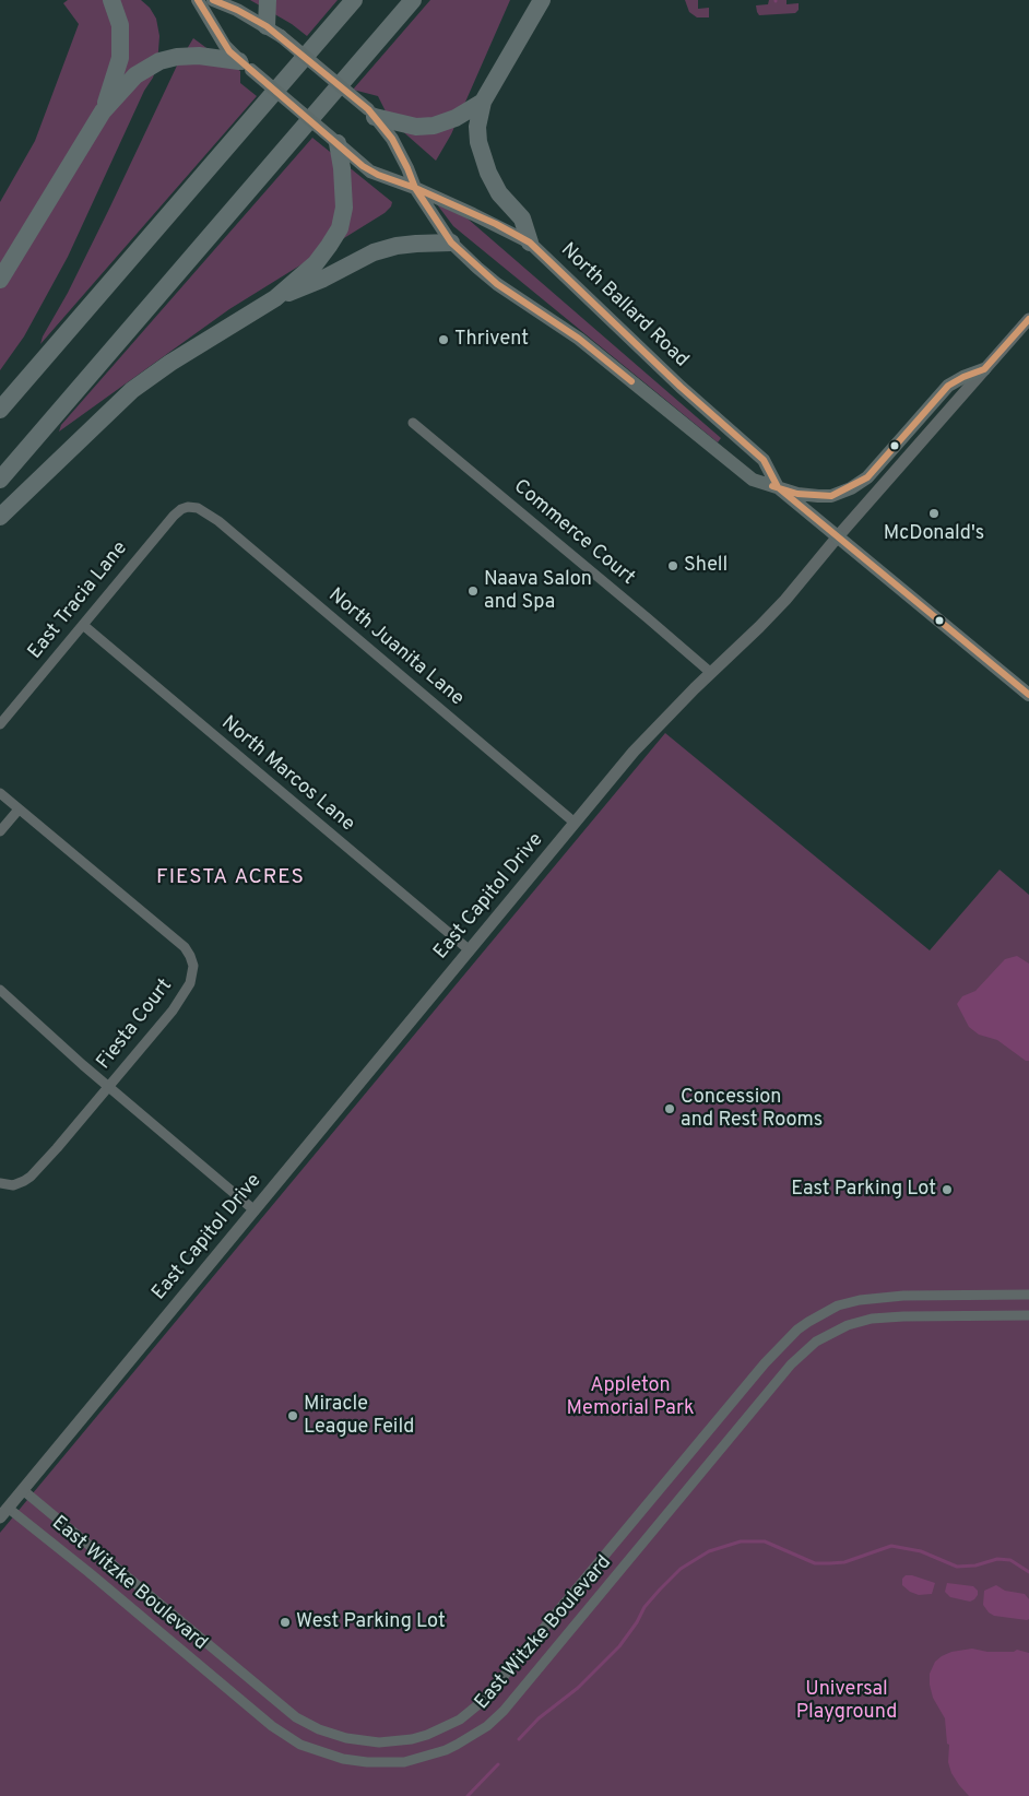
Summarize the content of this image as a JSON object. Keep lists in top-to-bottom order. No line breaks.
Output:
{"streets":{"main road":["North Ballard Road"],"street":["Commerce Court","East Tracia Lane","North Juanita Lane","North Marcos Lane","East Capitol Drive","Fiesta Court","East Witzke Boulevard"]},"crossings":[["North Ballard Road","East Capitol Drive"],["Commerce Court","East Capitol Drive"],["East Tracia Lane","North Juanita Lane"],["East Tracia Lane","North Marcos Lane"],["North Juanita Lane","East Capitol Drive"],["North Marcos Lane","East Capitol Drive"],["East Capitol Drive","East Witzke Boulevard"]],"districts":["FIESTA ACRES"],"parks":["Appleton Memorial Park","Universal Playground"],"places":["Thrivent","McDonald's","Shell","Naava Salon and Spa","Concession and Rest Rooms","East Parking Lot","Miracle League Feild","West Parking Lot"]}
